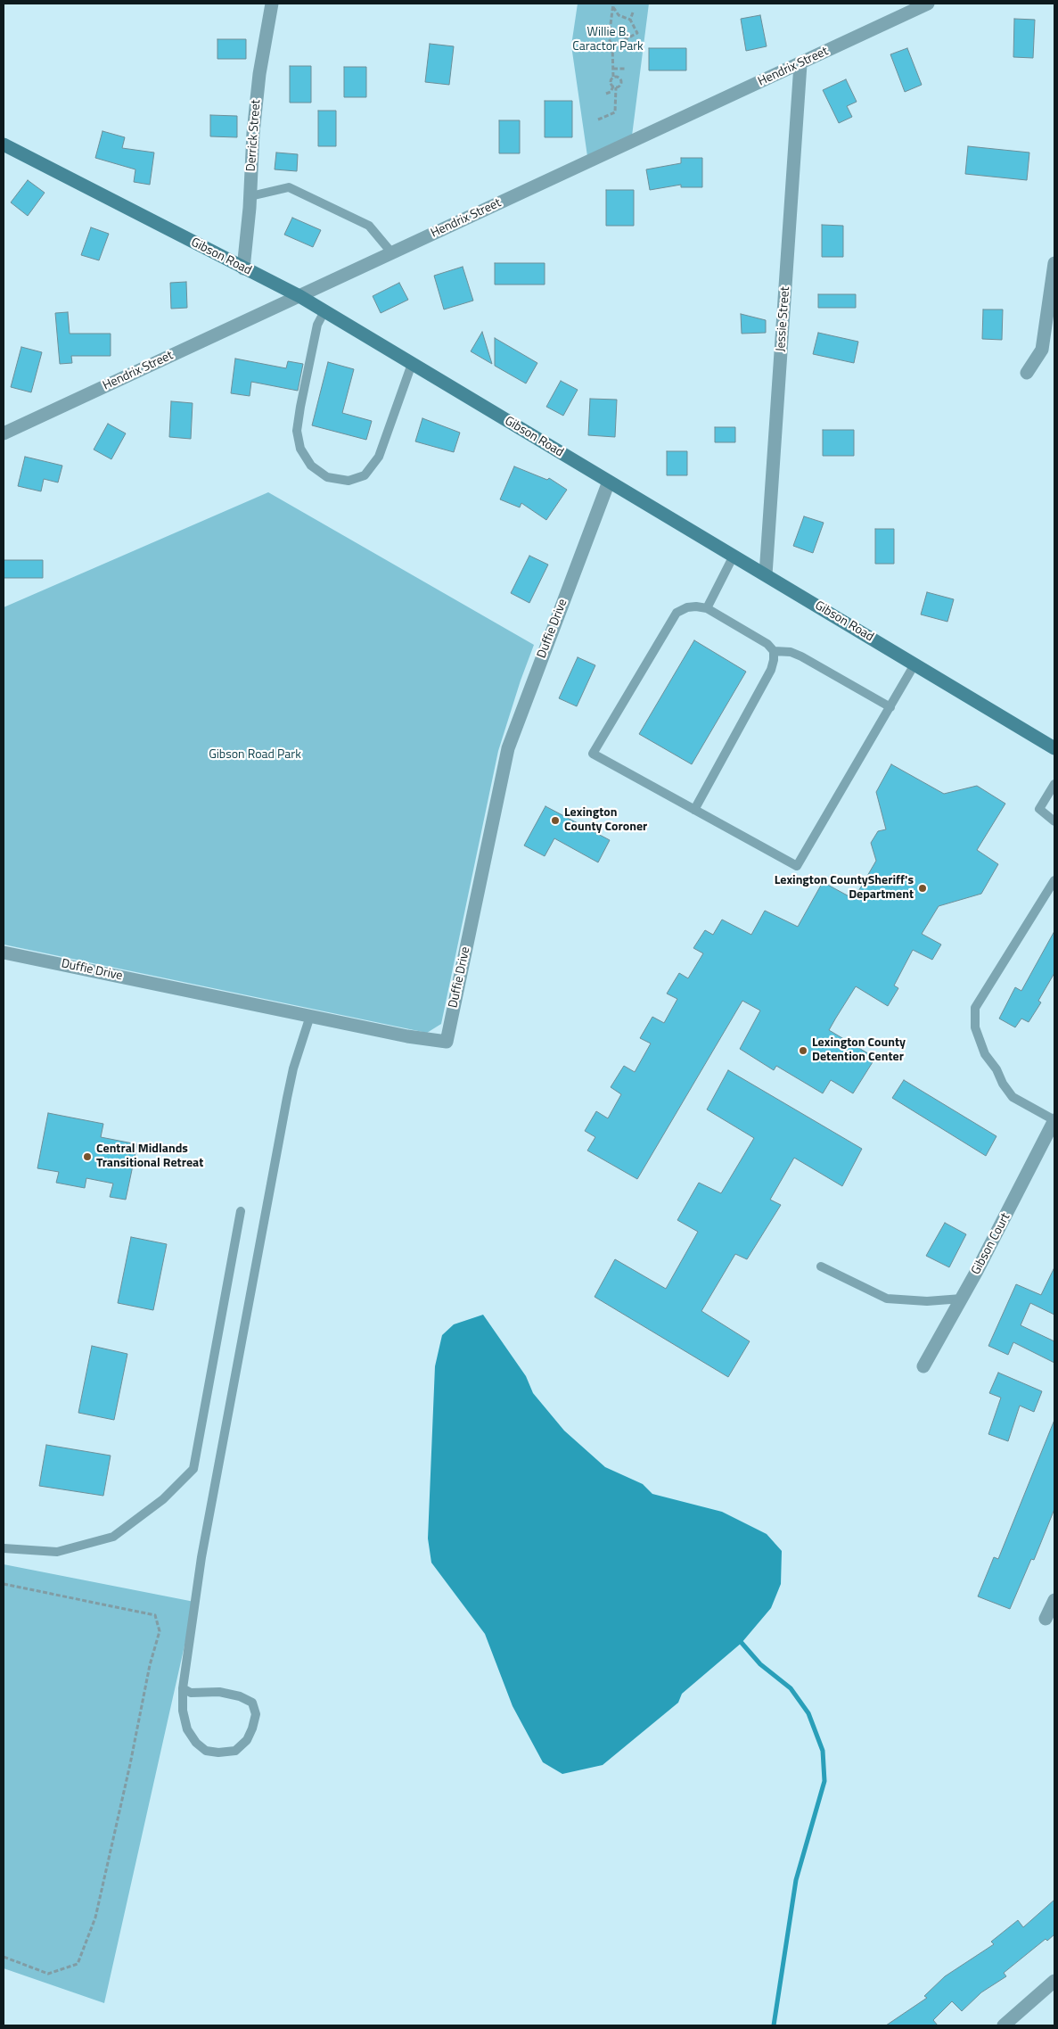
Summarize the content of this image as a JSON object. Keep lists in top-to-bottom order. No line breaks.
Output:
{"streets":{"street":["Hendrix Street","Derrick Street","Gibson Road","Jessie Street","Duffie Drive","Gibson Court"]},"crossings":[["Hendrix Street","Gibson Road"],["Hendrix Street","Jessie Street"],["Derrick Street","Gibson Road"],["Gibson Road","Jessie Street"],["Gibson Road","Duffie Drive"]],"parks":["Willie B. Caractor Park","Gibson Road Park"],"places":["Lexington County Coroner","Lexington CountySheriff's Department","Lexington County Detention Center","Central Midlands Transitional Retreat"]}
